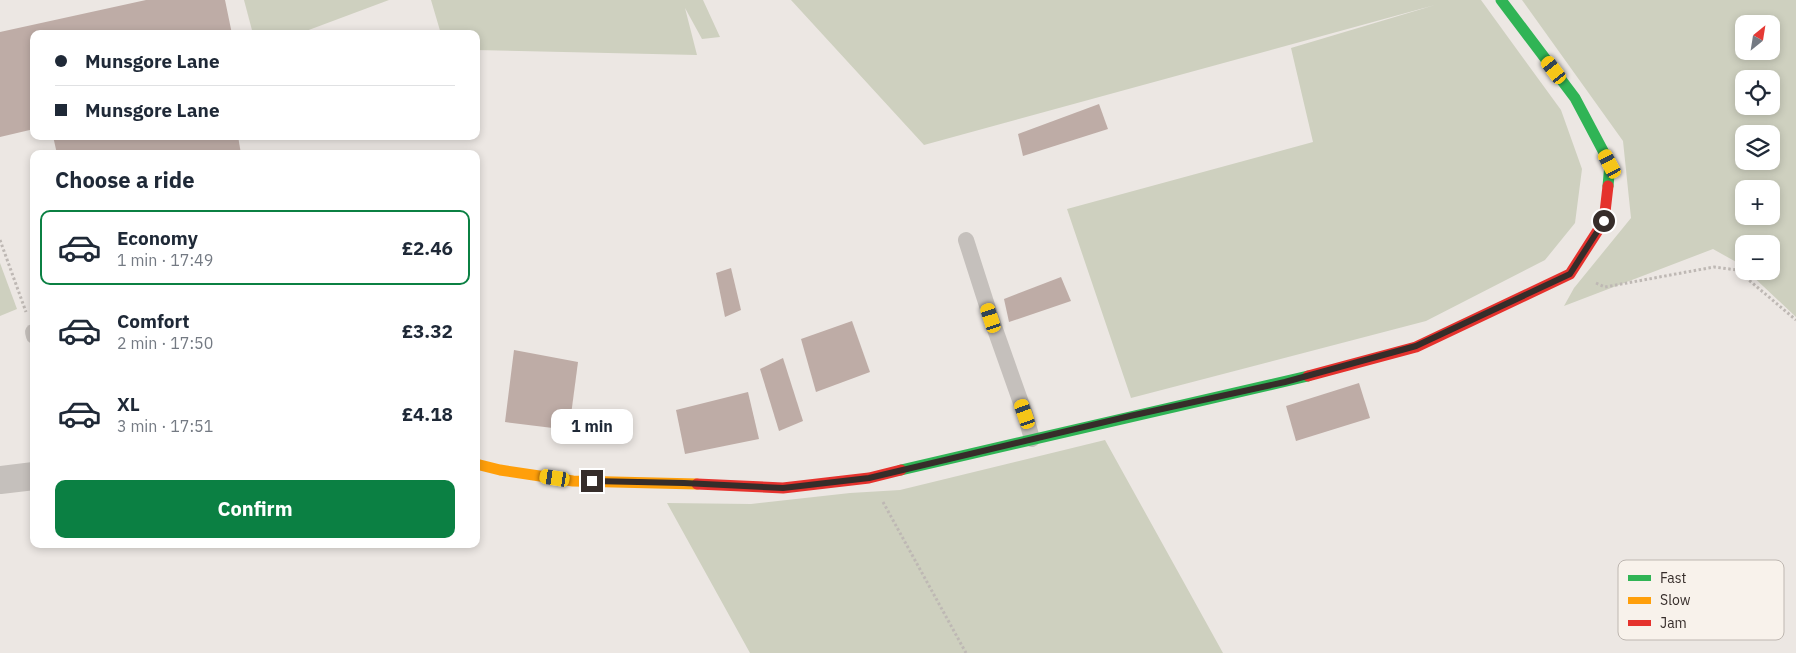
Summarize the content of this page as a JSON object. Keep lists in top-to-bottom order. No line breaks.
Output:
{"legend":["Fast","Slow","Jam"],"north":"top right","page":{"map_buttons":["+","−"],"banner":["Munsgore Lane","Munsgore Lane"],"heading":"Choose a ride","list":[{"name":"Economy","note":"1 min · 17:49","value":"£2.46"},{"name":"Comfort","note":"2 min · 17:50","value":"£3.32"},{"name":"XL","note":"3 min · 17:51","value":"£4.18"}],"bubble":"1 min","buttons":"Confirm"}}
